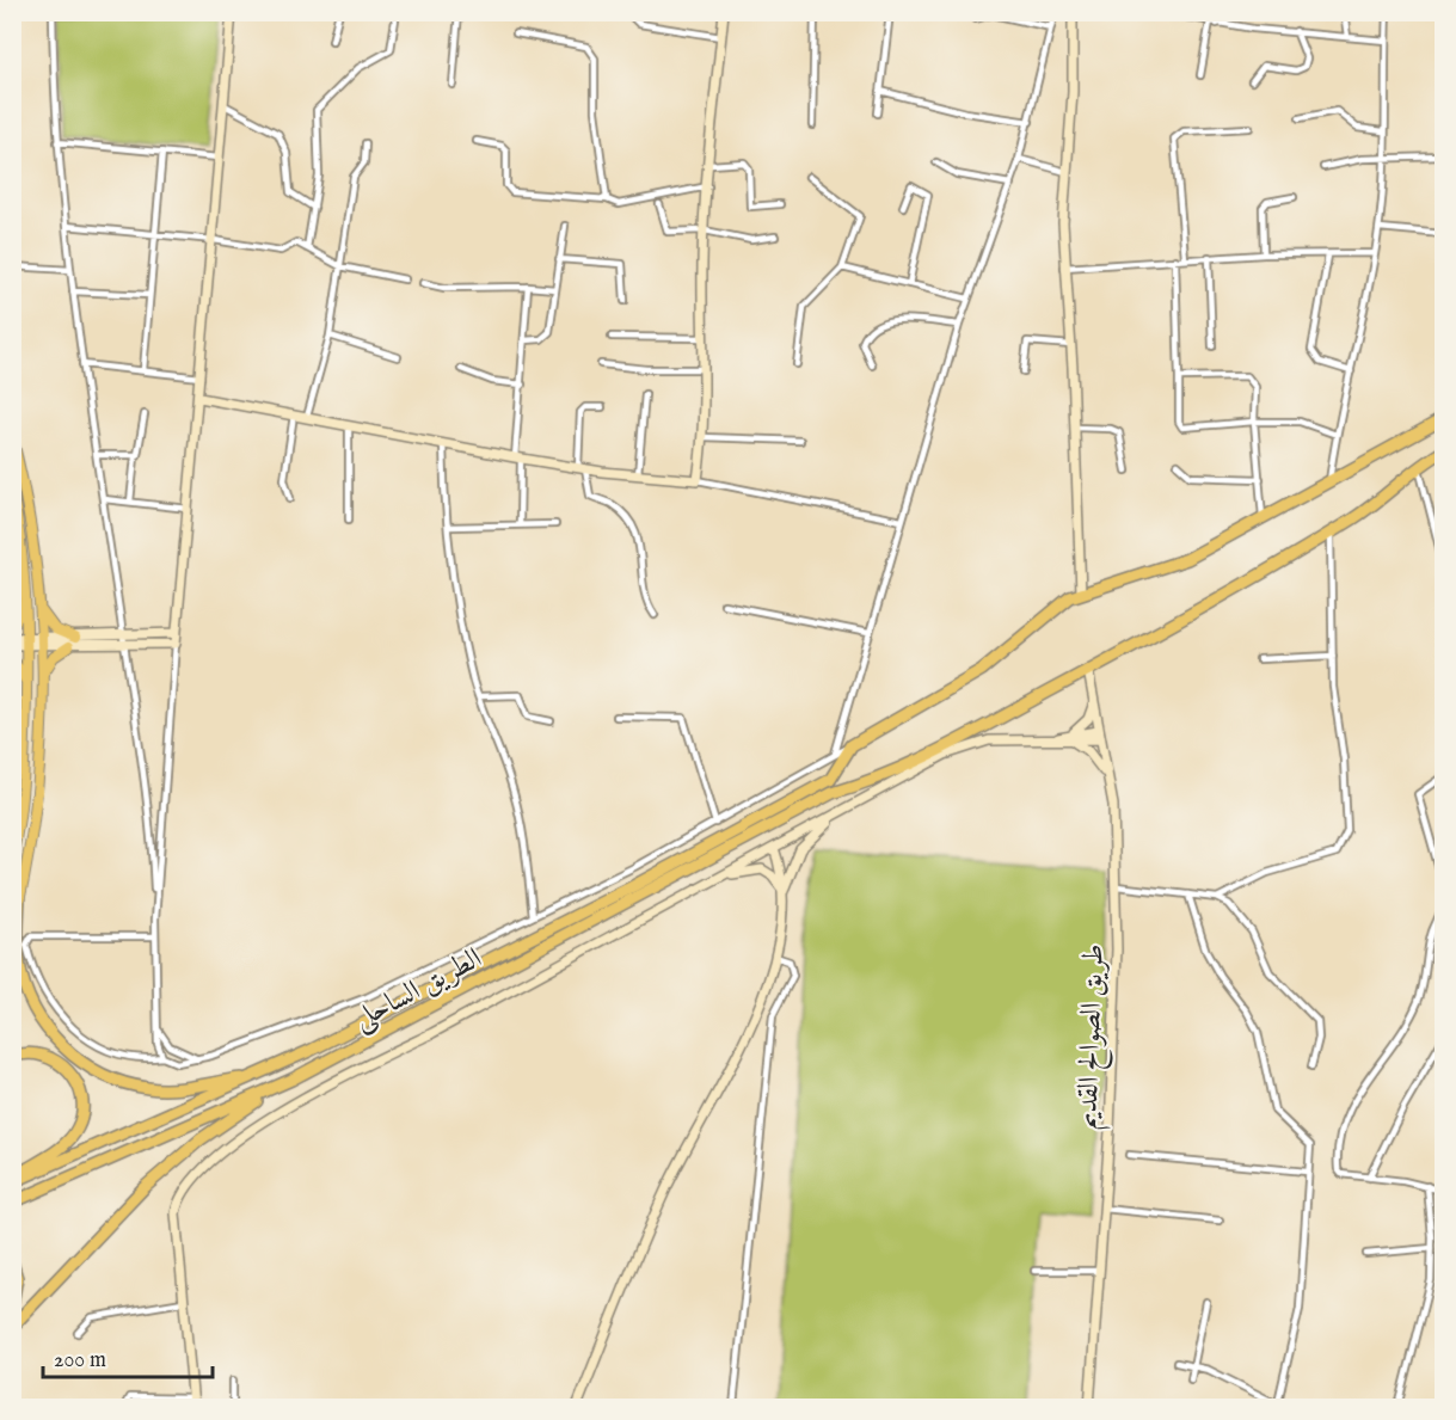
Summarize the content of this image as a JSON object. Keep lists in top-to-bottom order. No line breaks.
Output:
{"streets":{"highway":["الطريق الساحلى"],"street":["طريق الصوالح القديم"]},"crossings":[["الطريق الساحلى","طريق الصوالح القديم"]],"scale_bar":"200 m"}
